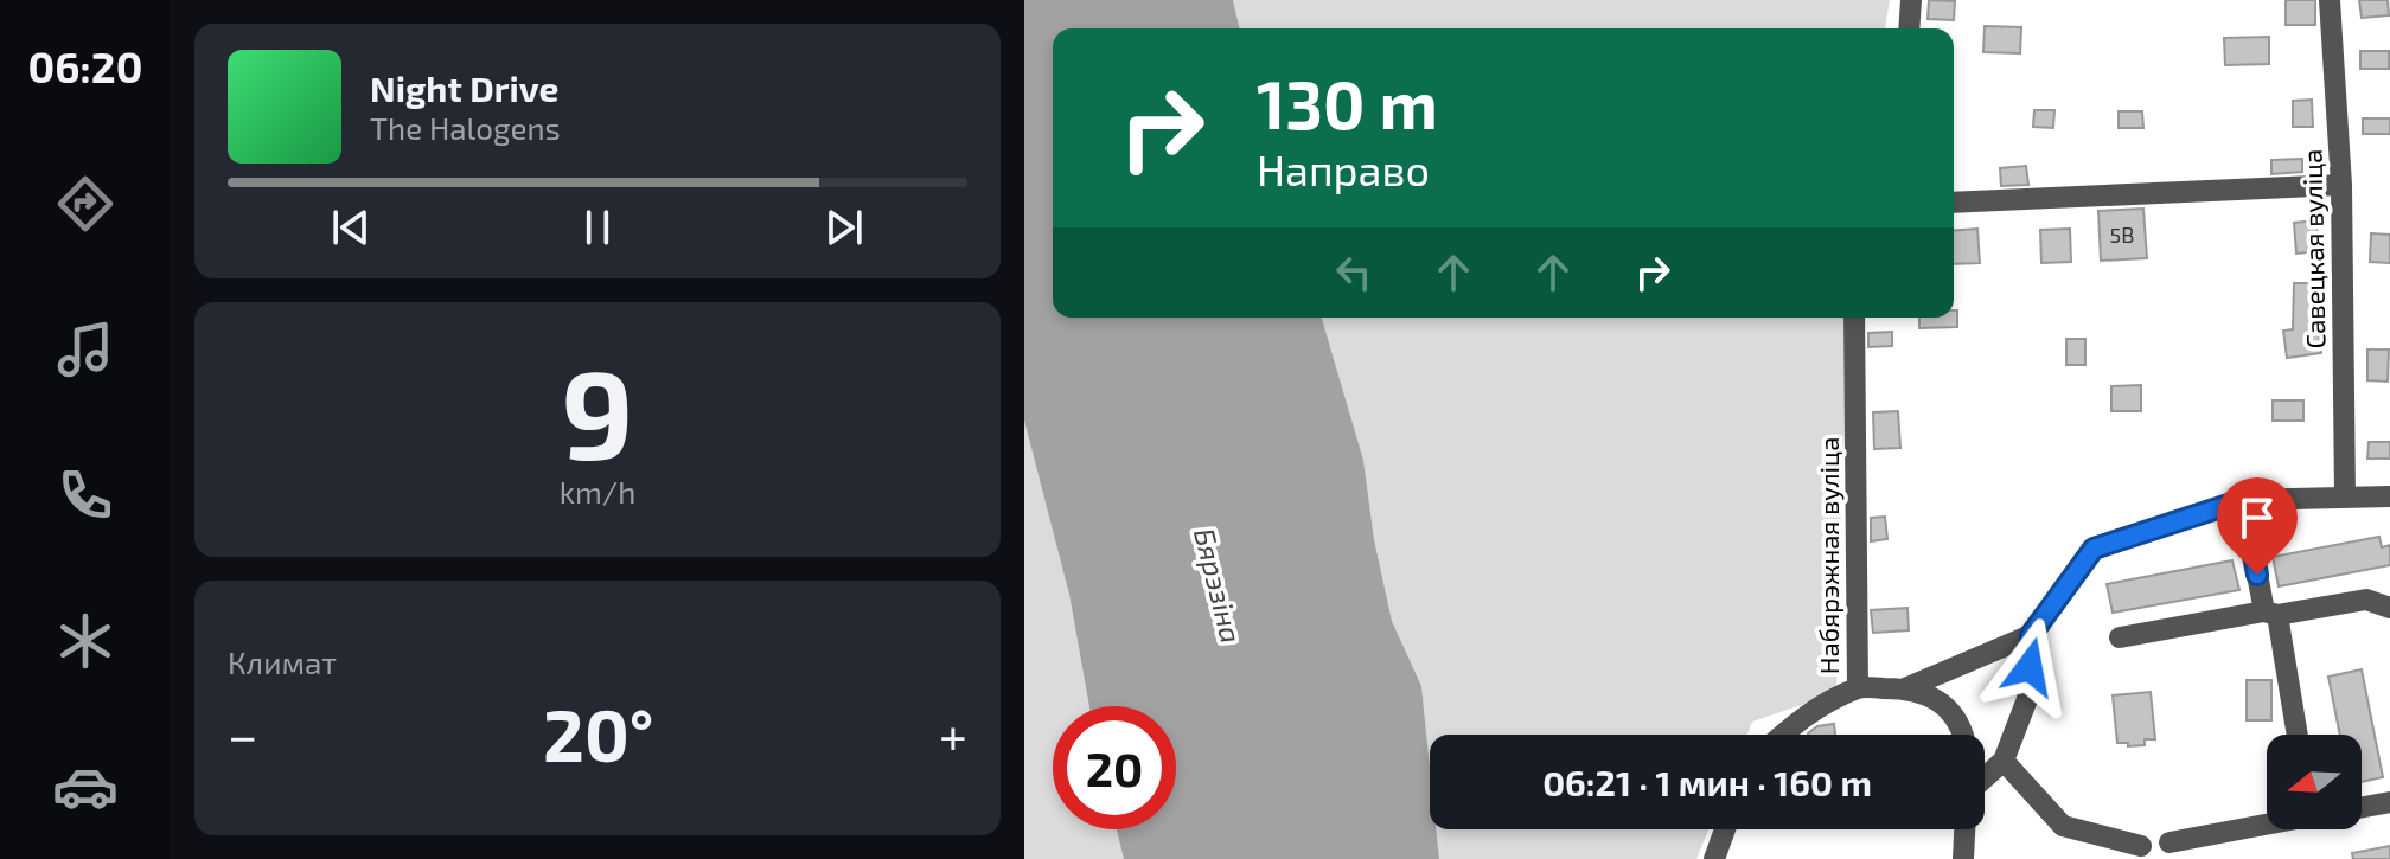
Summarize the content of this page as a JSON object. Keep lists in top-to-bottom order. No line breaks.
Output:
{"streets":{"street":["Савецкая вуліца","Набярэжная вуліца"]},"water":["Бярэзіна"],"house_numbers":["5В"],"north":"left","page":{"tabs":"06:20","turn":["130 m","Направо"],"song":["Night Drive","The Halogens"],"tile":[["9","km/h"],"Климат"],"heat":["−","20°","+"],"limit":"20","trip":"06:21 · 1 мин · 160 m"}}
